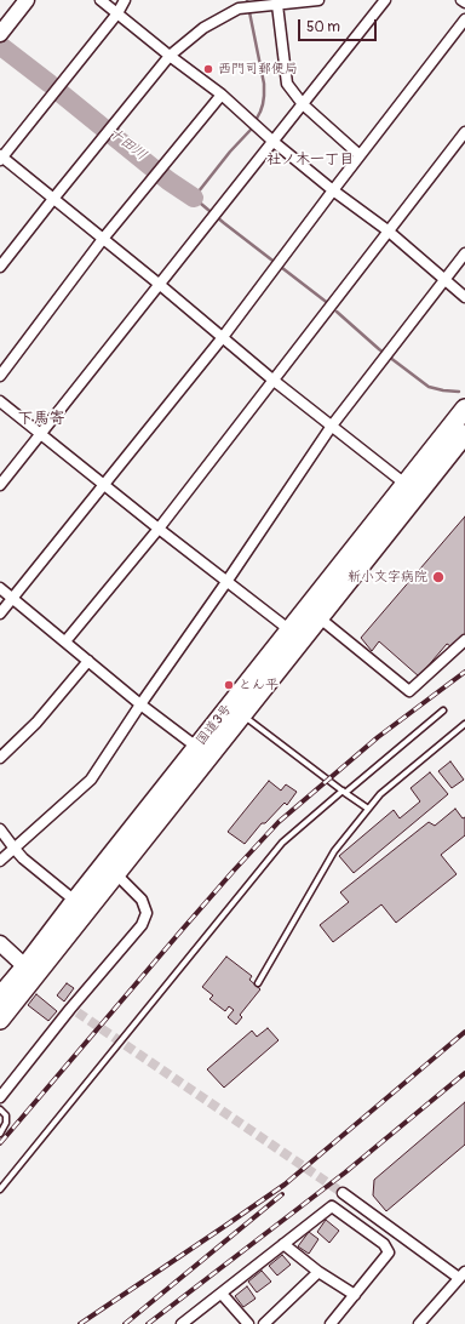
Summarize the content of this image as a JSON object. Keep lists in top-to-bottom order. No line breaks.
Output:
{"streets":{"highway":["国道3号"]},"districts":["社ノ木一丁目","下馬寄"],"water":["十田川"],"places":["西門司郵便局","新小文字病院","とん平"],"scale_bar":"50 m"}
